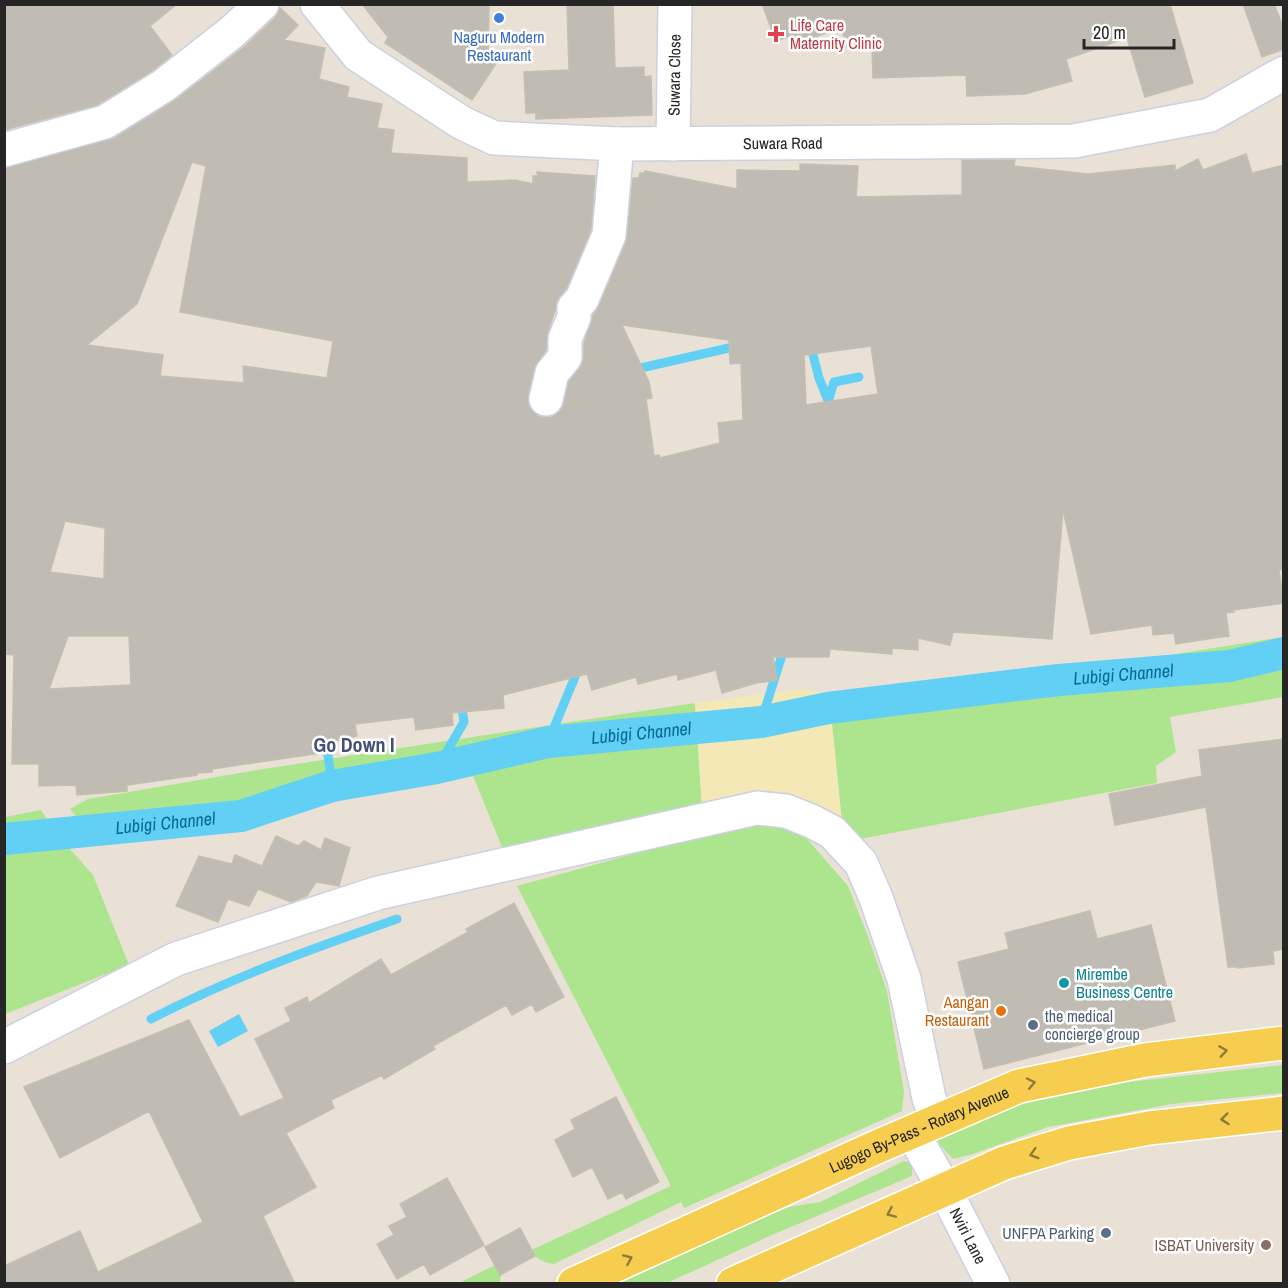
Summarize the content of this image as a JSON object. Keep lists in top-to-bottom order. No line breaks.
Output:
{"streets":{"main road":["Lugogo By-Pass - Rotary Avenue"],"street":["Suwara Close","Suwara Road","Nviri Lane"]},"crossings":[["Suwara Close","Suwara Road"],["Lugogo By-Pass - Rotary Avenue","Nviri Lane"]],"districts":["Go Down I"],"water":["Lubigi Channel"],"places":{"other":["Naguru Modern Restaurant","Mirembe Business Centre","Aangan Restaurant","the medical concierge group","UNFPA Parking","ISBAT University"],"health":["Life Care Maternity Clinic"]},"scale_bar":"20 m"}
